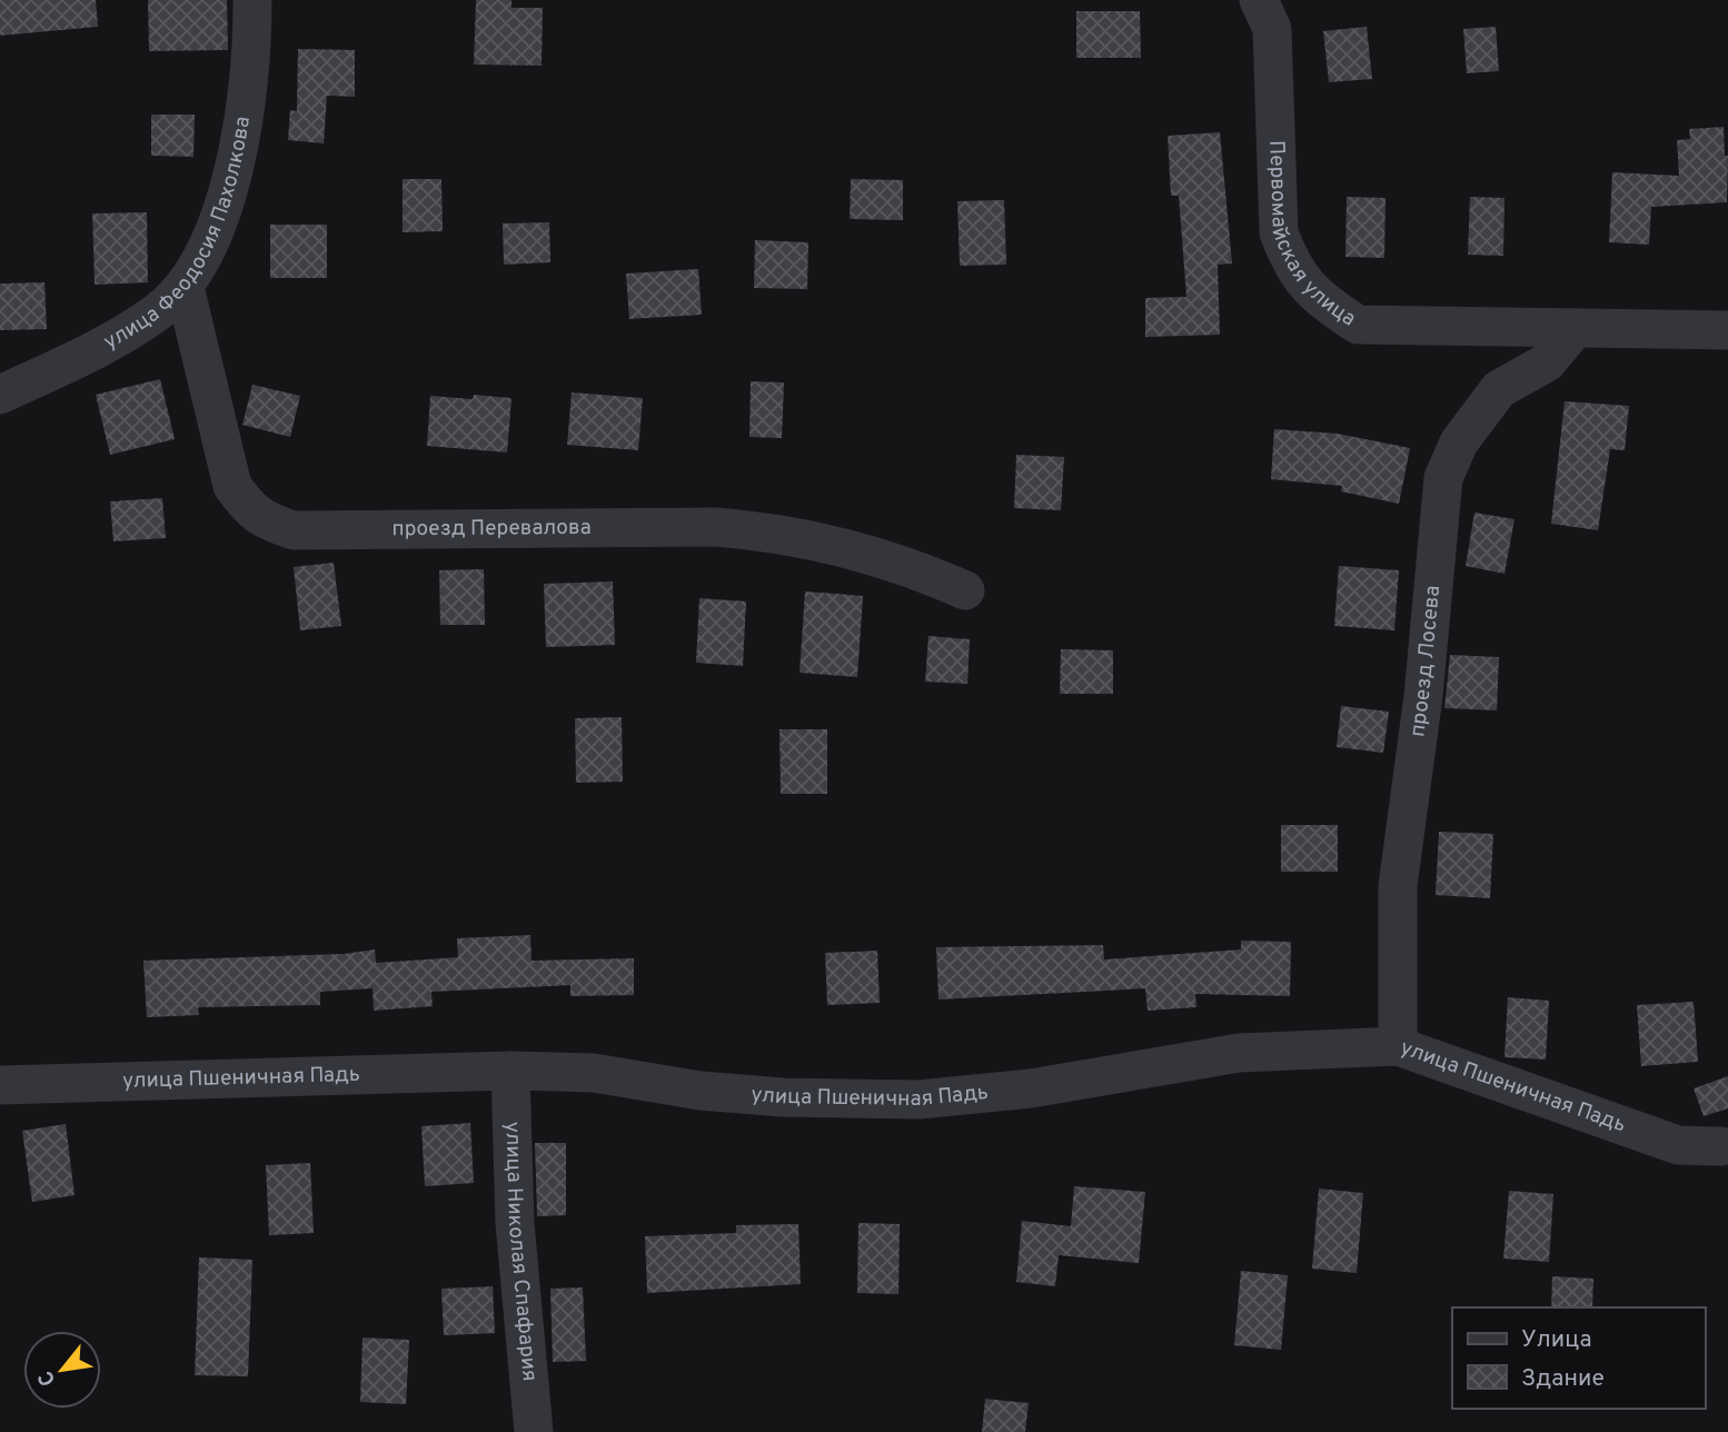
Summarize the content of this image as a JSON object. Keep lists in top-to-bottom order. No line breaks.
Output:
{"streets":{"street":["улица Феодосия Пахолкова","Первомайская улица","проезд Перевалова","проезд Лосева","улица Пшеничная Падь","улица Николая Спафария"]},"crossings":[["улица Феодосия Пахолкова","проезд Перевалова"],["Первомайская улица","проезд Лосева"],["проезд Лосева","улица Пшеничная Падь"],["улица Пшеничная Падь","улица Николая Спафария"]],"legend":["Улица","Здание"],"north":"bottom left"}
